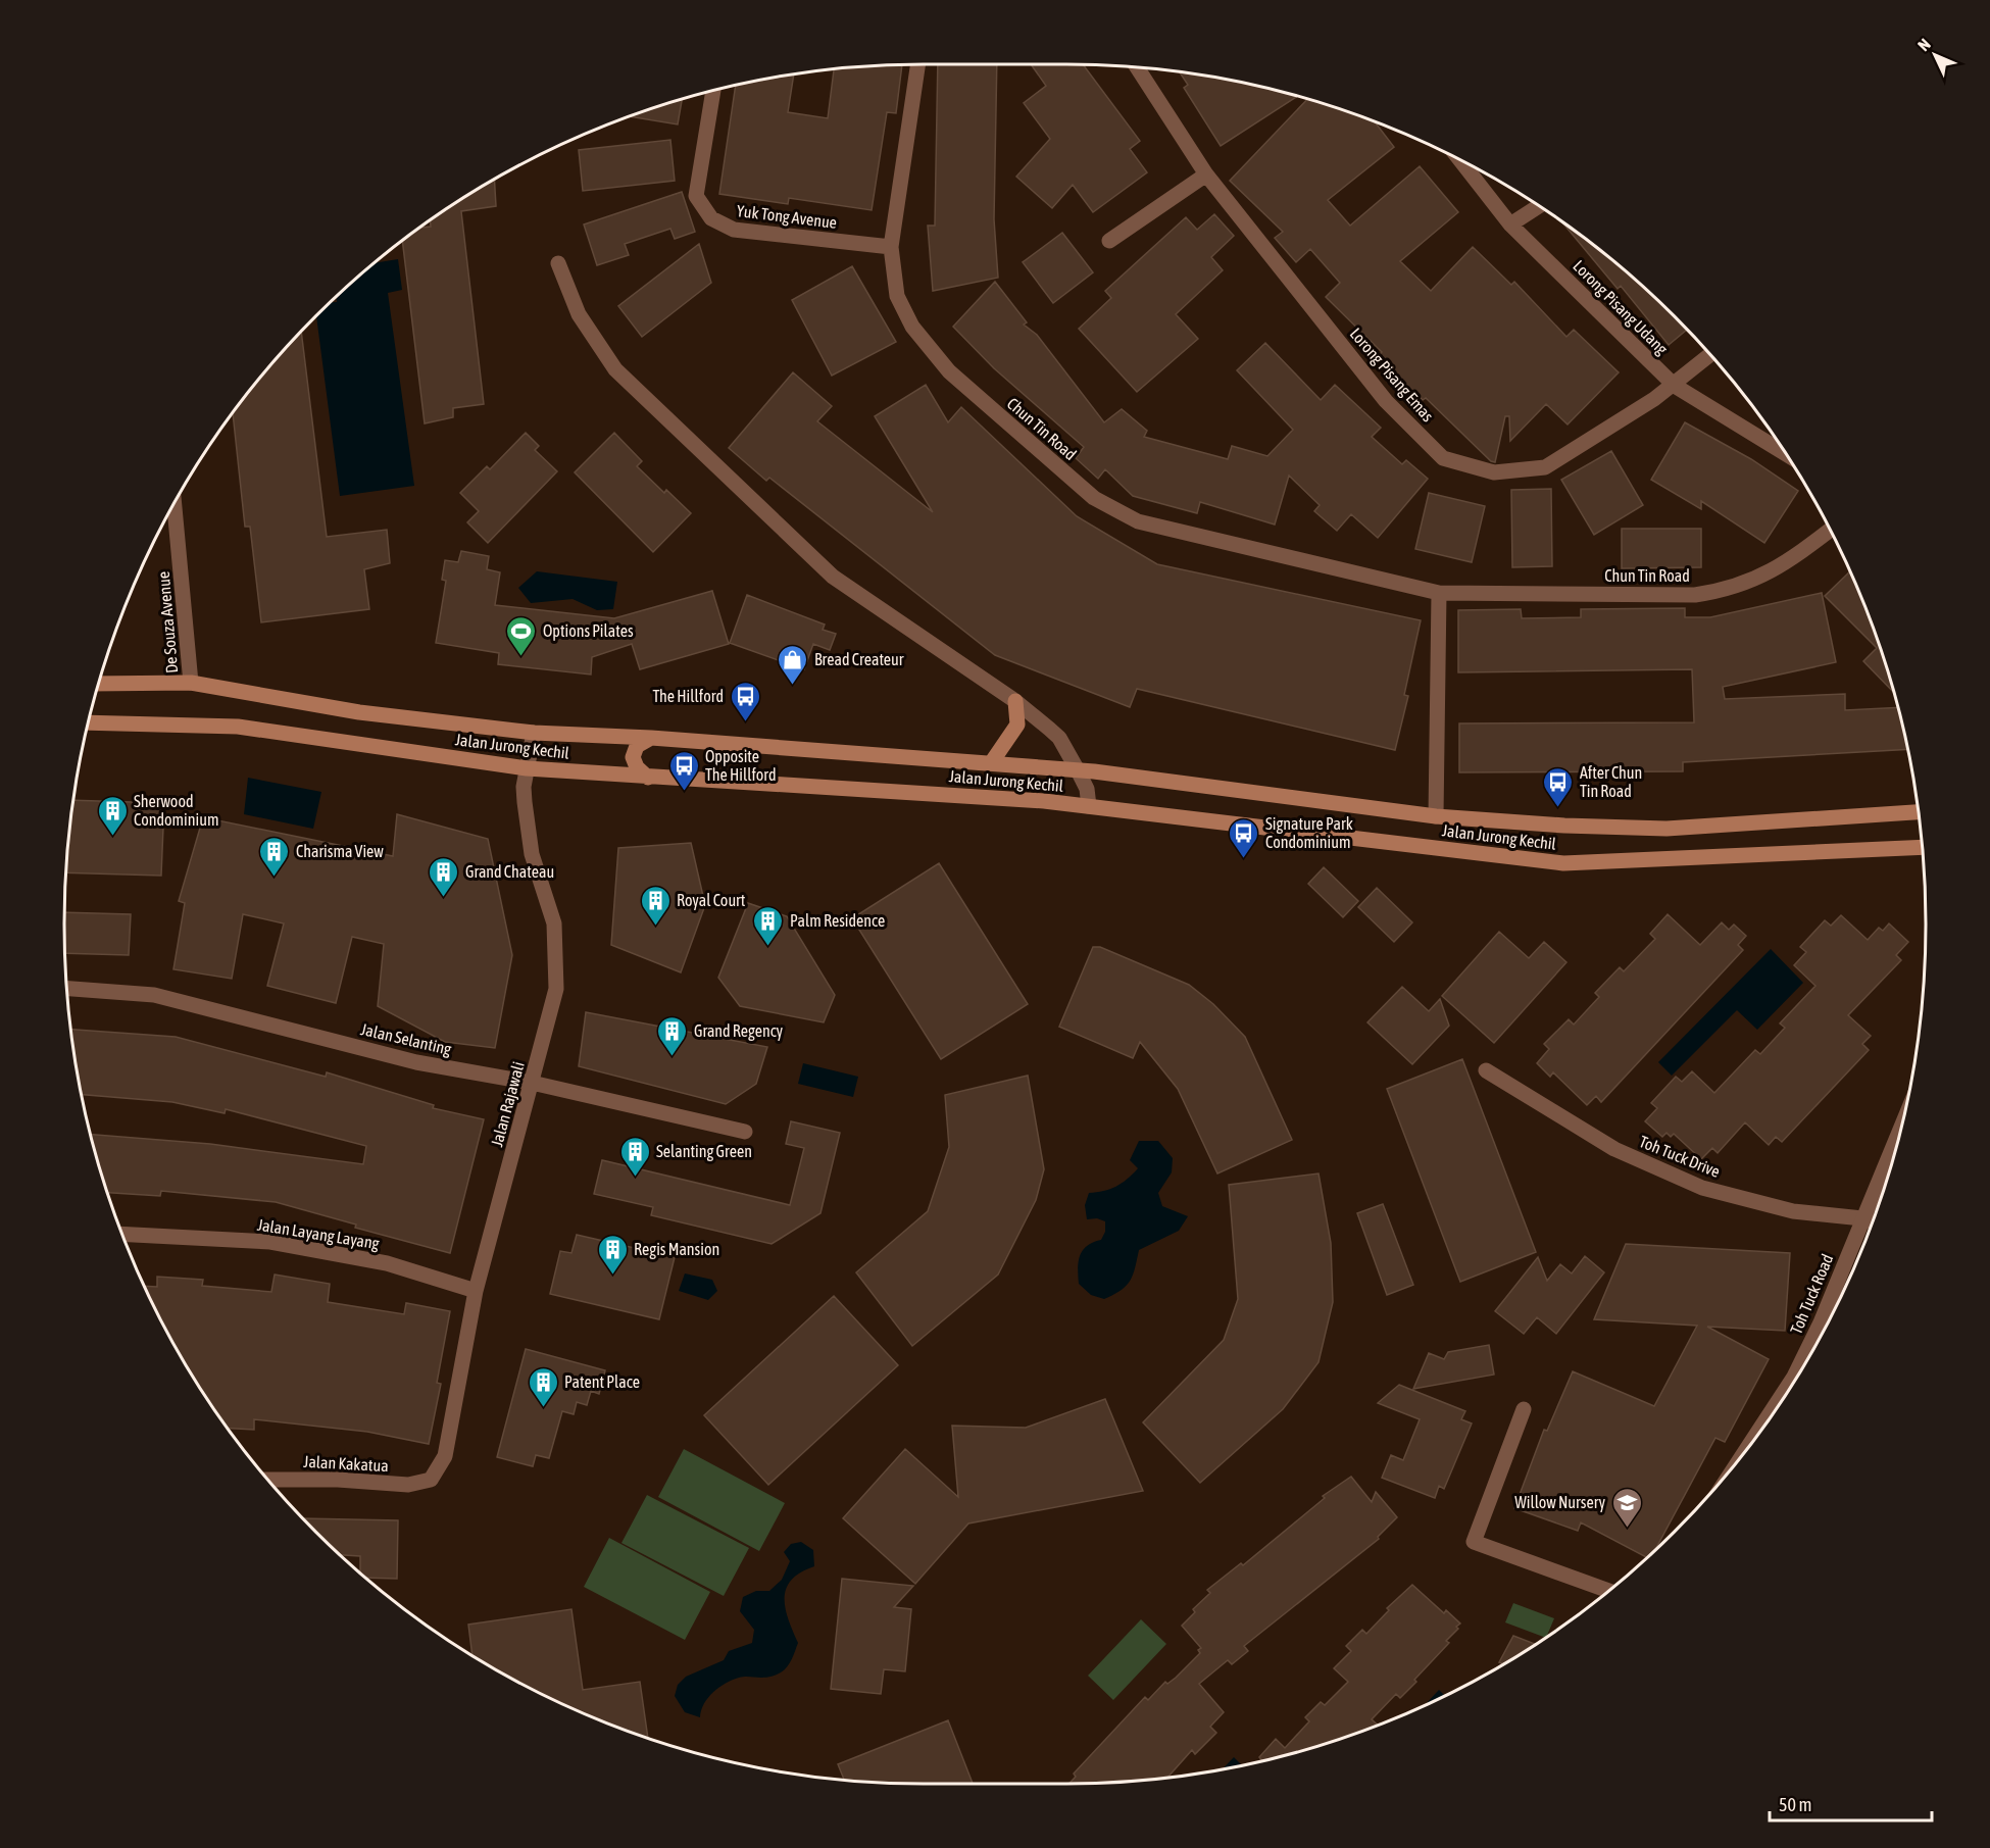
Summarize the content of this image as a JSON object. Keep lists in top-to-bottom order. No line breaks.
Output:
{"streets":{"main road":["Jalan Jurong Kechil"],"street":["Yuk Tong Avenue","Lorong Pisang Udang","Lorong Pisang Emas","Chun Tin Road","De Souza Avenue","Jalan Selanting","Jalan Rajawali","Toh Tuck Drive","Jalan Layang Layang","Toh Tuck Road","Jalan Kakatua"]},"crossings":[["Yuk Tong Avenue","Chun Tin Road"],["Lorong Pisang Udang","Lorong Pisang Emas"],["De Souza Avenue","Jalan Jurong Kechil"],["Jalan Jurong Kechil","Jalan Rajawali"],["Jalan Selanting","Jalan Rajawali"],["Jalan Rajawali","Jalan Layang Layang"],["Jalan Rajawali","Jalan Kakatua"],["Toh Tuck Drive","Toh Tuck Road"]],"places":{"sports":["Options Pilates"],"shop":["Bread Createur"],"bus stop":["The Hillford","Opposite The Hillford","After Chun Tin Road","Signature Park Condominium"],"building":["Sherwood Condominium","Charisma View","Grand Chateau","Royal Court","Palm Residence","Grand Regency","Selanting Green","Regis Mansion","Patent Place"],"school or university":["Willow Nursery"]},"scale_bar":"50 m","north":"top left"}
